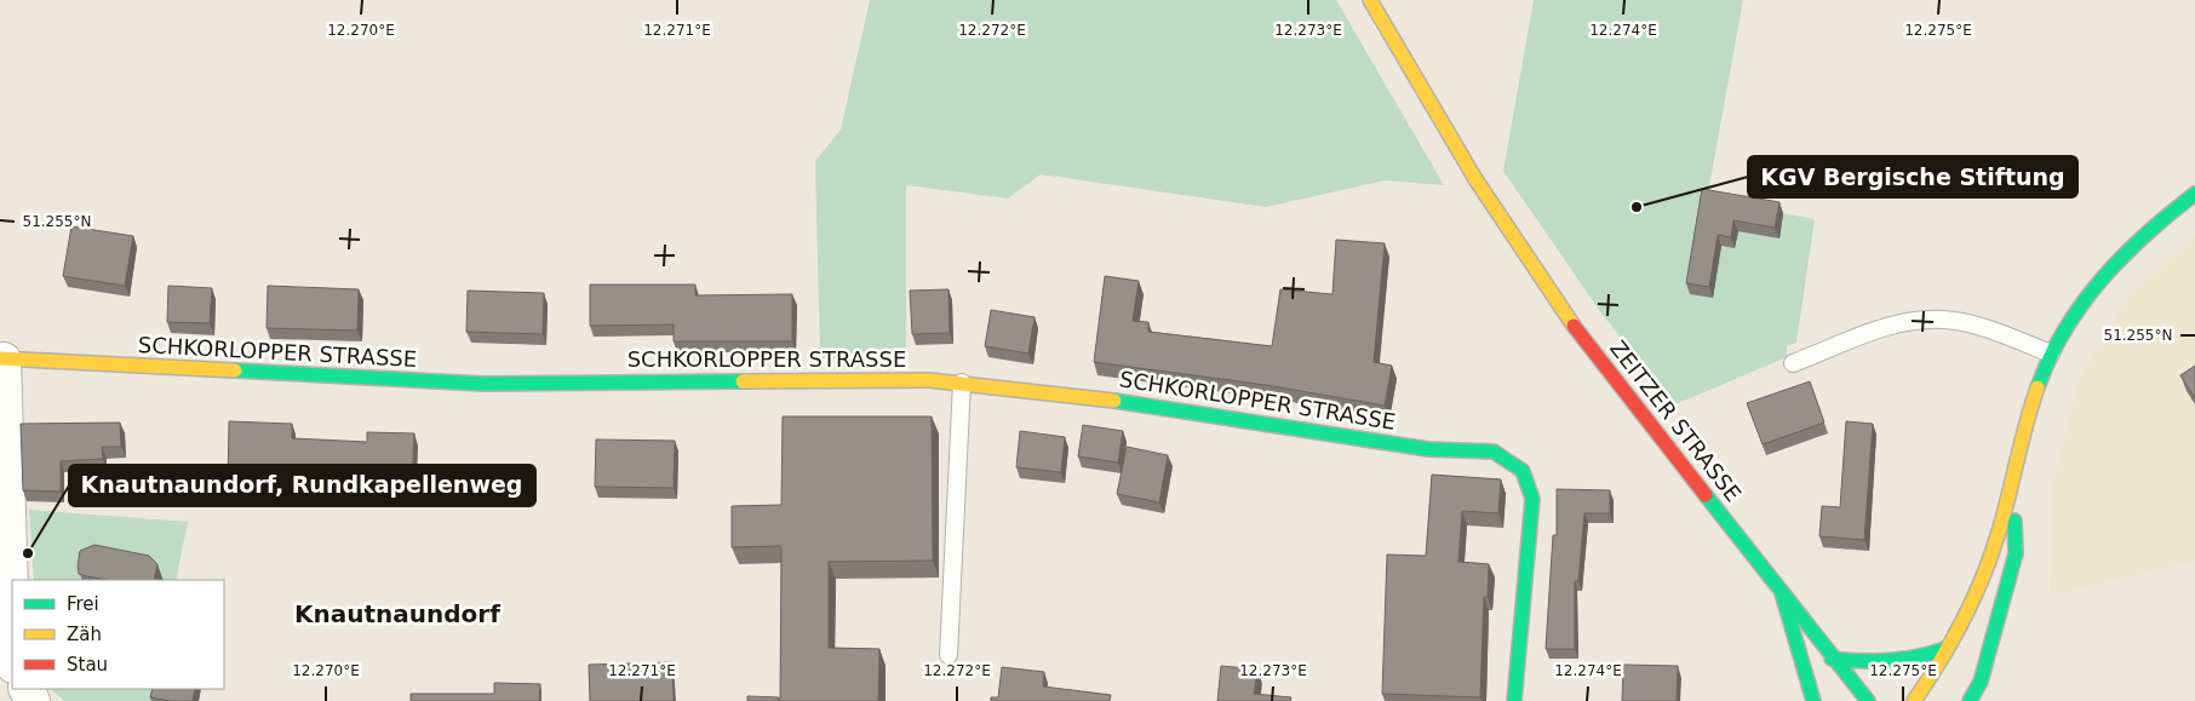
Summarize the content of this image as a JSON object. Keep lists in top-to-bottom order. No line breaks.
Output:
{"streets":{"main road":["SCHKORLOPPER STRASSE","ZEITZER STRASSE"]},"districts":["Knautnaundorf"],"places":["KGV Bergische Stiftung","Knautnaundorf, Rundkapellenweg"],"legend":["Frei","Zäh","Stau"],"coordinates":["12.270°E","12.271°E","12.272°E","12.273°E","12.274°E","12.275°E","51.255°N"]}
